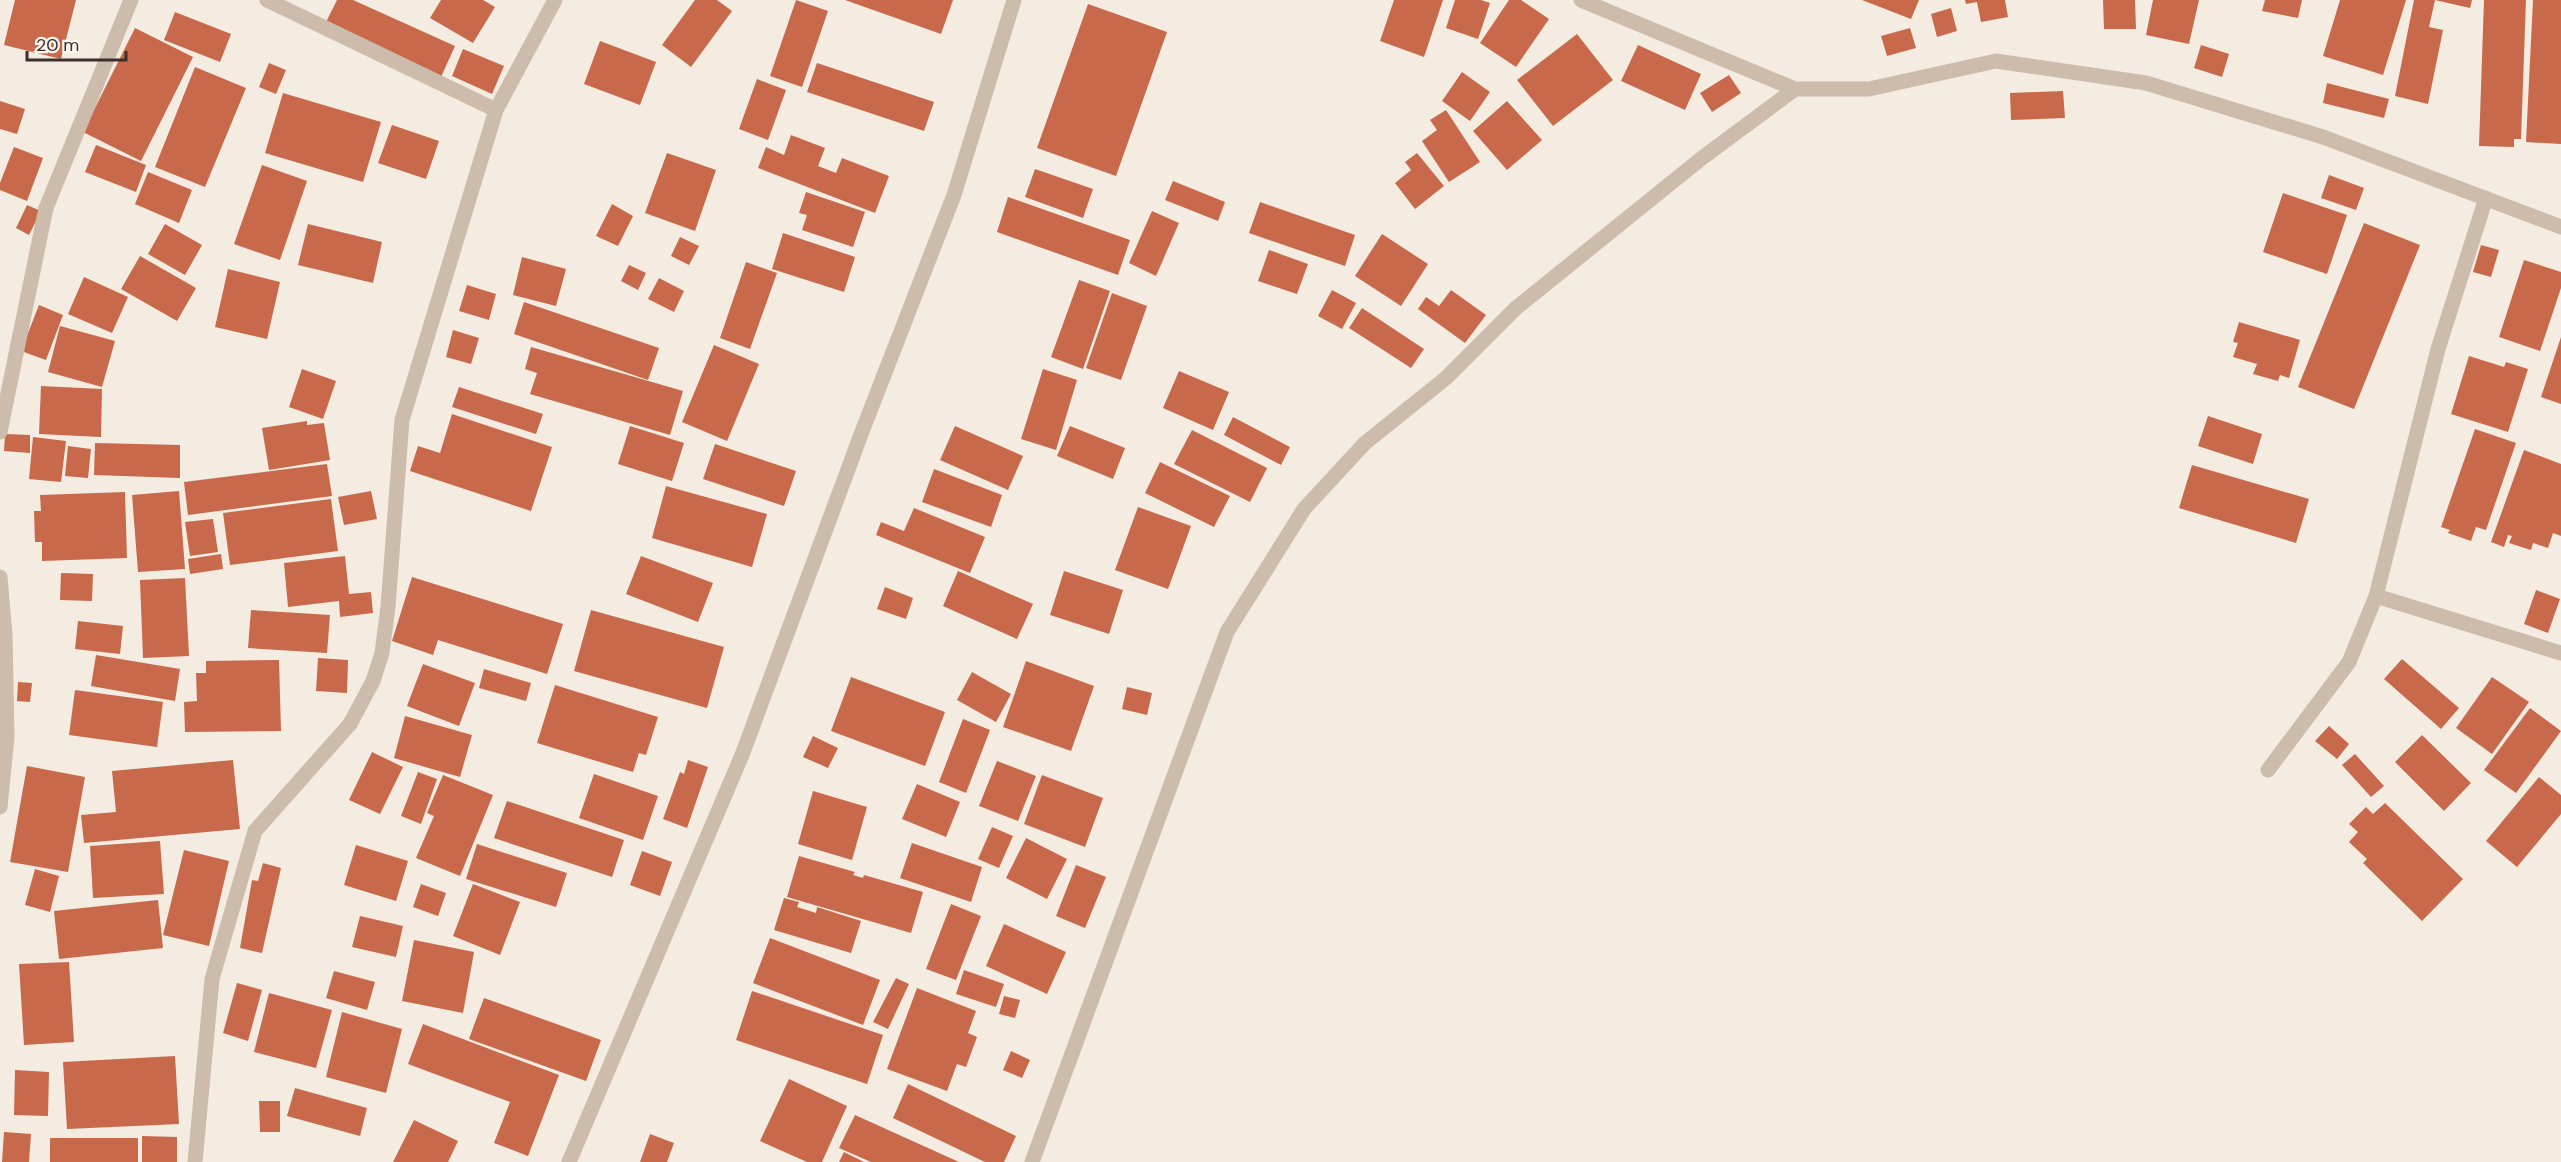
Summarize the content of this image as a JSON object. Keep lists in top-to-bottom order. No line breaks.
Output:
{"scale_bar":"20 m"}
